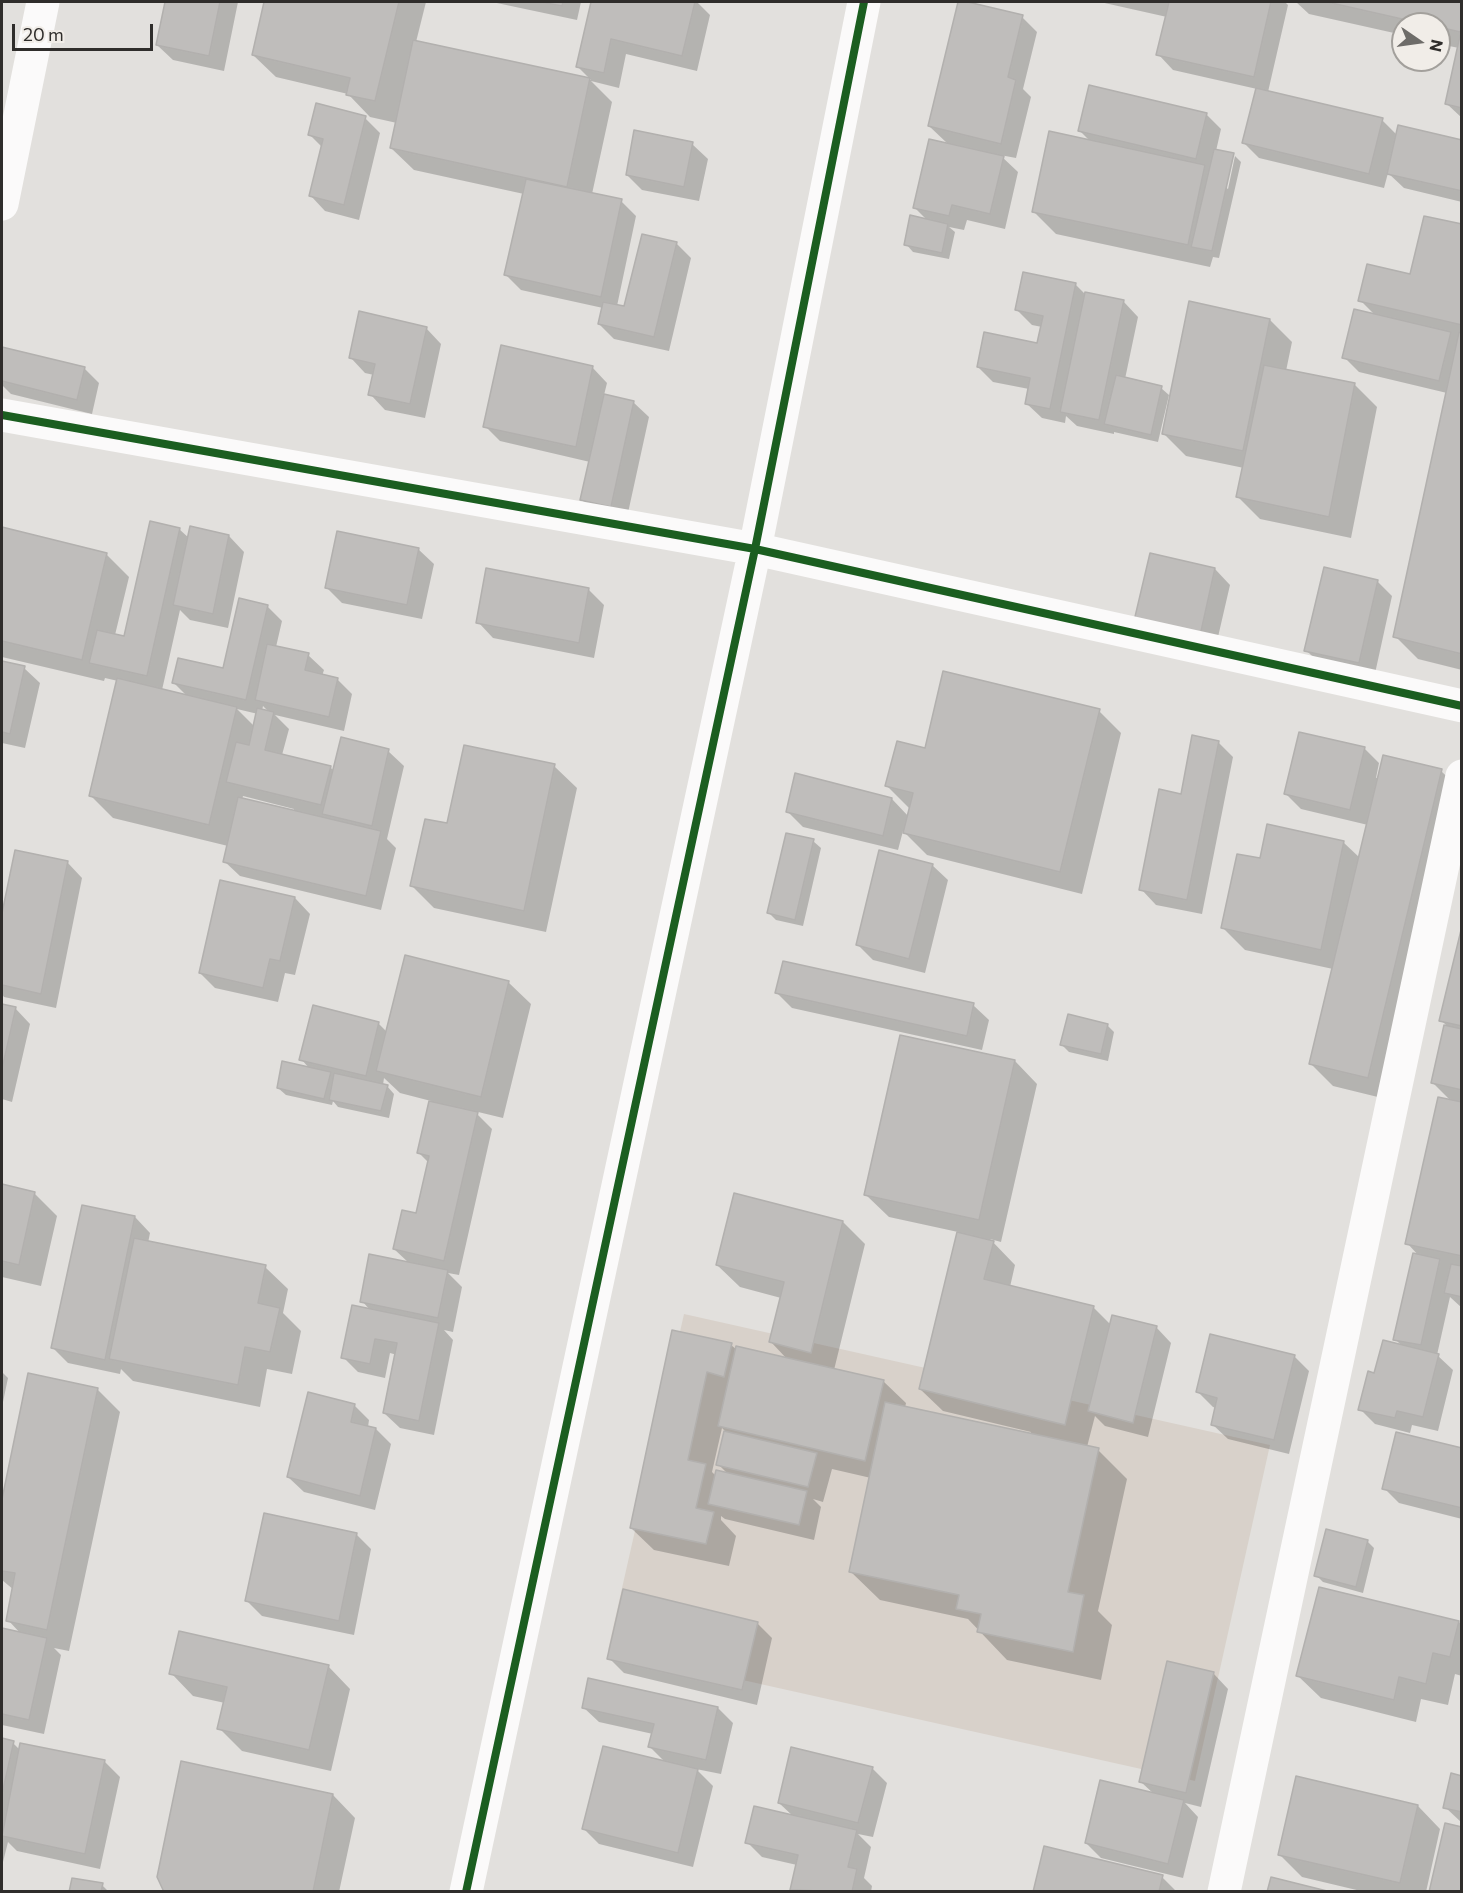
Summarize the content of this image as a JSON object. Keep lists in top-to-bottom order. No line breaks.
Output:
{"scale_bar":"20 m","north":"right"}
